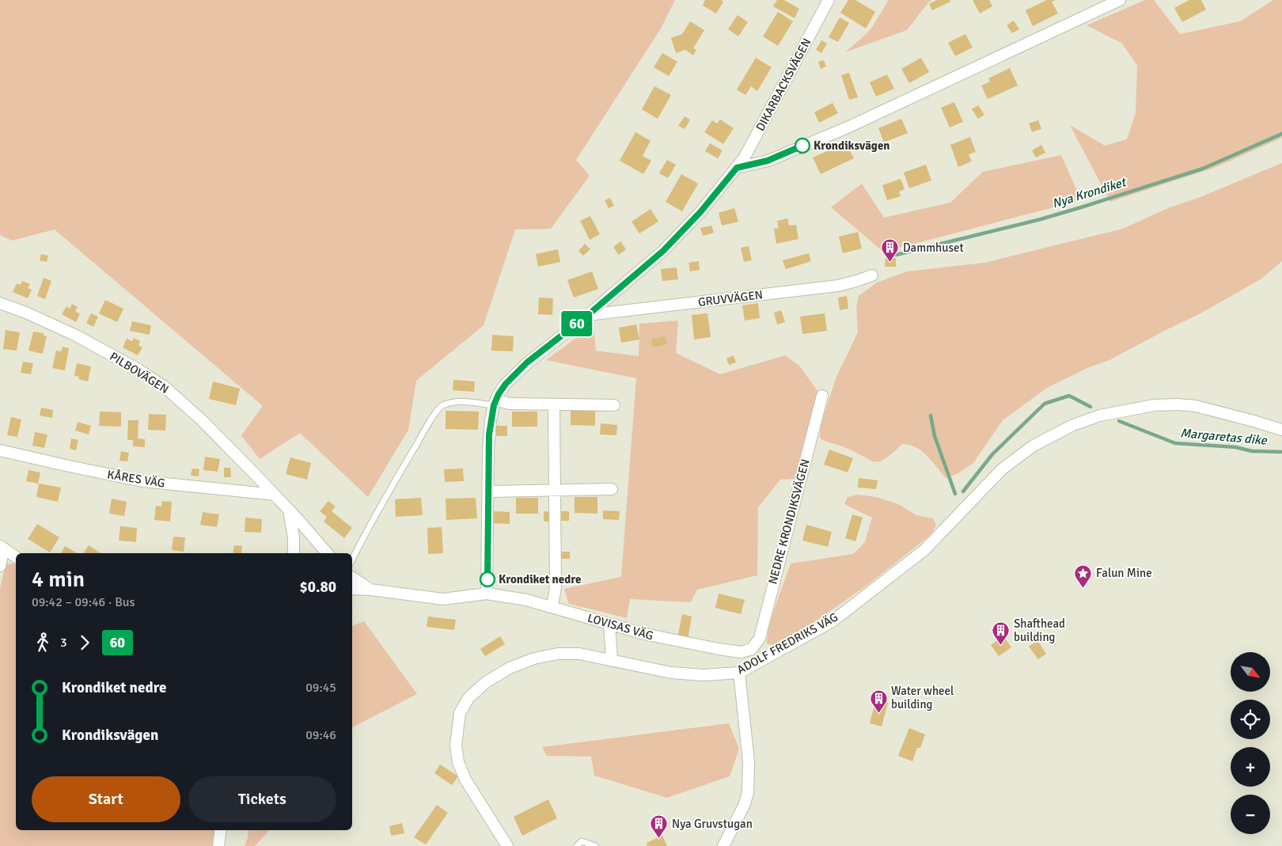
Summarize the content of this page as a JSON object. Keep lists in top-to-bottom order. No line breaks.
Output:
{"streets":{"street":["DIKARBACKSVÄGEN","GRUVVÄGEN","PILBOVÄGEN","KÅRES VÄG","NEDRE KRONDIKSVÄGEN","LOVISAS VÄG","ADOLF FREDRIKS VÄG"]},"crossings":[["DIKARBACKSVÄGEN","GRUVVÄGEN"],["DIKARBACKSVÄGEN","LOVISAS VÄG"],["PILBOVÄGEN","KÅRES VÄG"],["NEDRE KRONDIKSVÄGEN","LOVISAS VÄG"]],"water":["Nya Krondiket","Margaretas dike"],"places":{"other":["Krondiksvägen","Krondiket nedre"],"building":["Dammhuset","Shafthead building","Water wheel building","Nya Gruvstugan"],"place":["Falun Mine"]},"lines":["bus line 60"],"north":"bottom right","page":{"on_map":"60","heading":["4 min","09:42 – 09:46 · Bus","$0.80"],"legs":["3","60"],"map_buttons":["+","−"],"list":[{"name":"Krondiket nedre","value":"09:45"},{"name":"Krondiksvägen","value":"09:46"}],"buttons":["Start","Tickets"]}}
